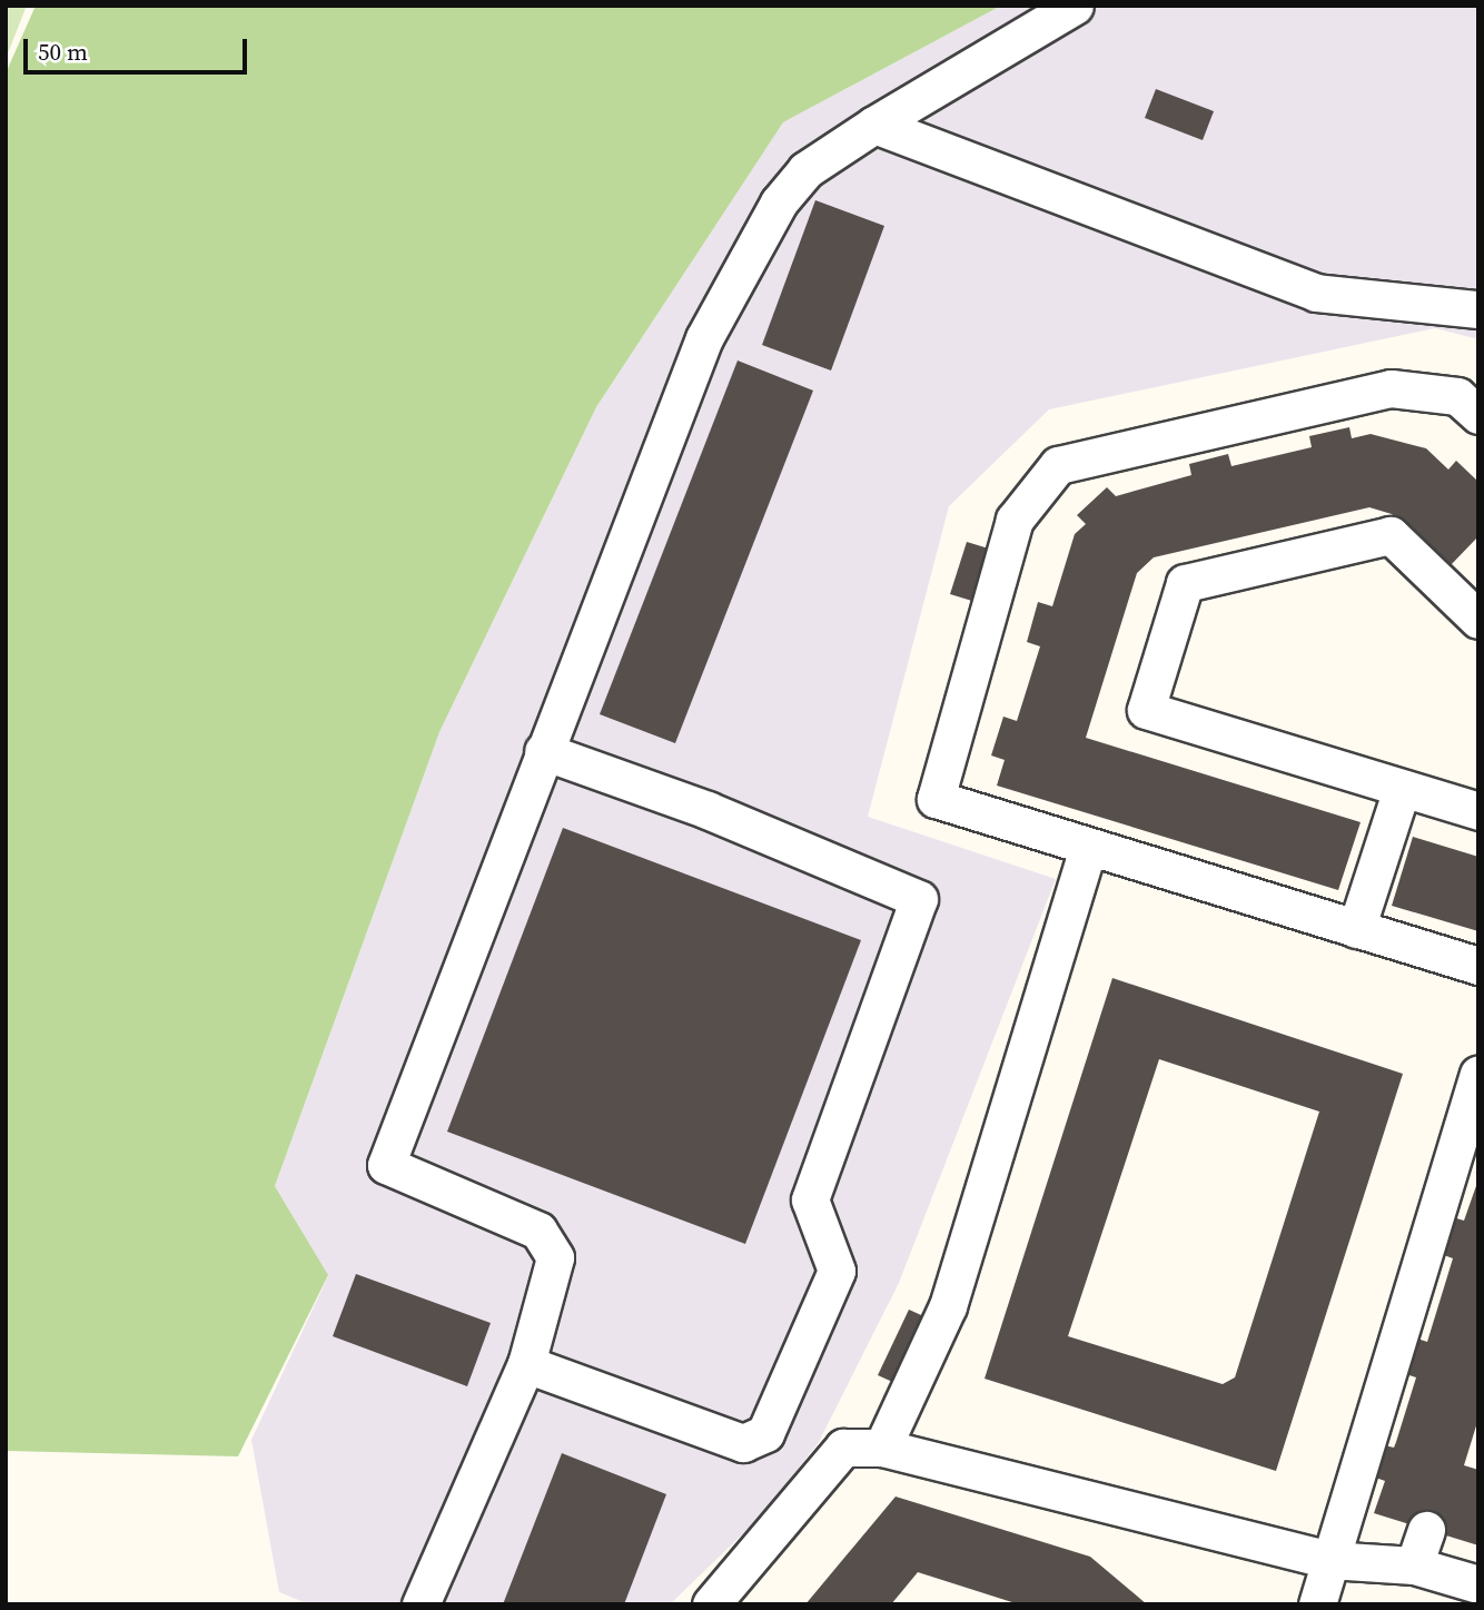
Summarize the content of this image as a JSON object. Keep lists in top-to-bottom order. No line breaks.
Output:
{"scale_bar":"50 m"}
